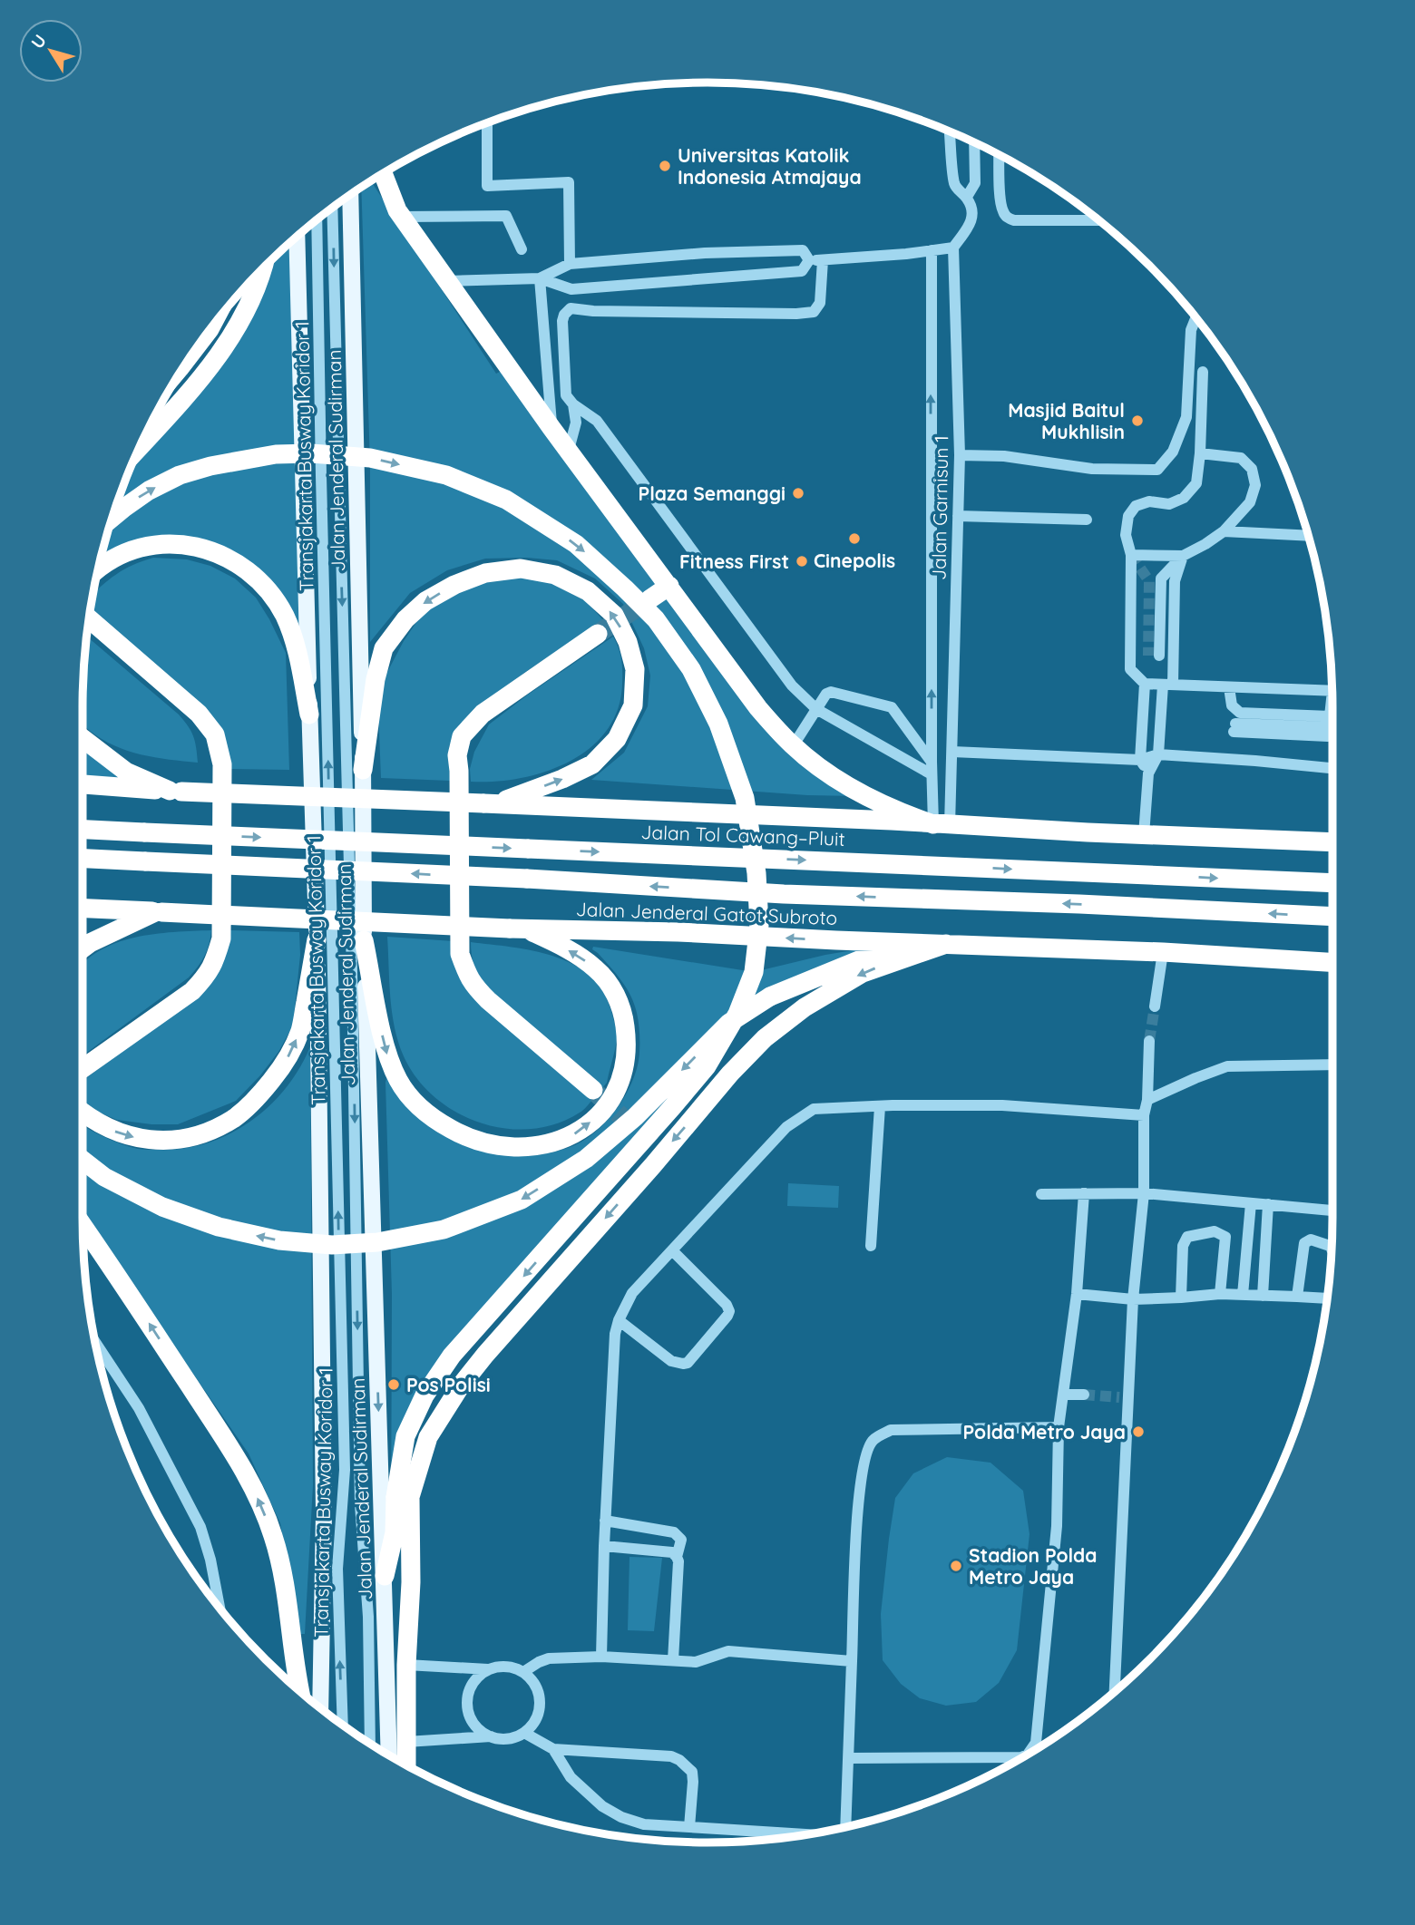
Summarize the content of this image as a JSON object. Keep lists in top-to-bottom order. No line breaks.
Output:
{"streets":{"highway":["Jalan Tol Cawang–Pluit","Jalan Jenderal Gatot Subroto"],"main road":["Jalan Jenderal Sudirman"],"street":["Transjakarta Busway Koridor 1","Jalan Garnisun 1"]},"places":["Universitas Katolik Indonesia Atmajaya","Masjid Baitul Mukhlisin","Plaza Semanggi","Cinepolis","Fitness First","Pos Polisi","Polda Metro Jaya","Stadion Polda Metro Jaya"],"north":"top left"}
